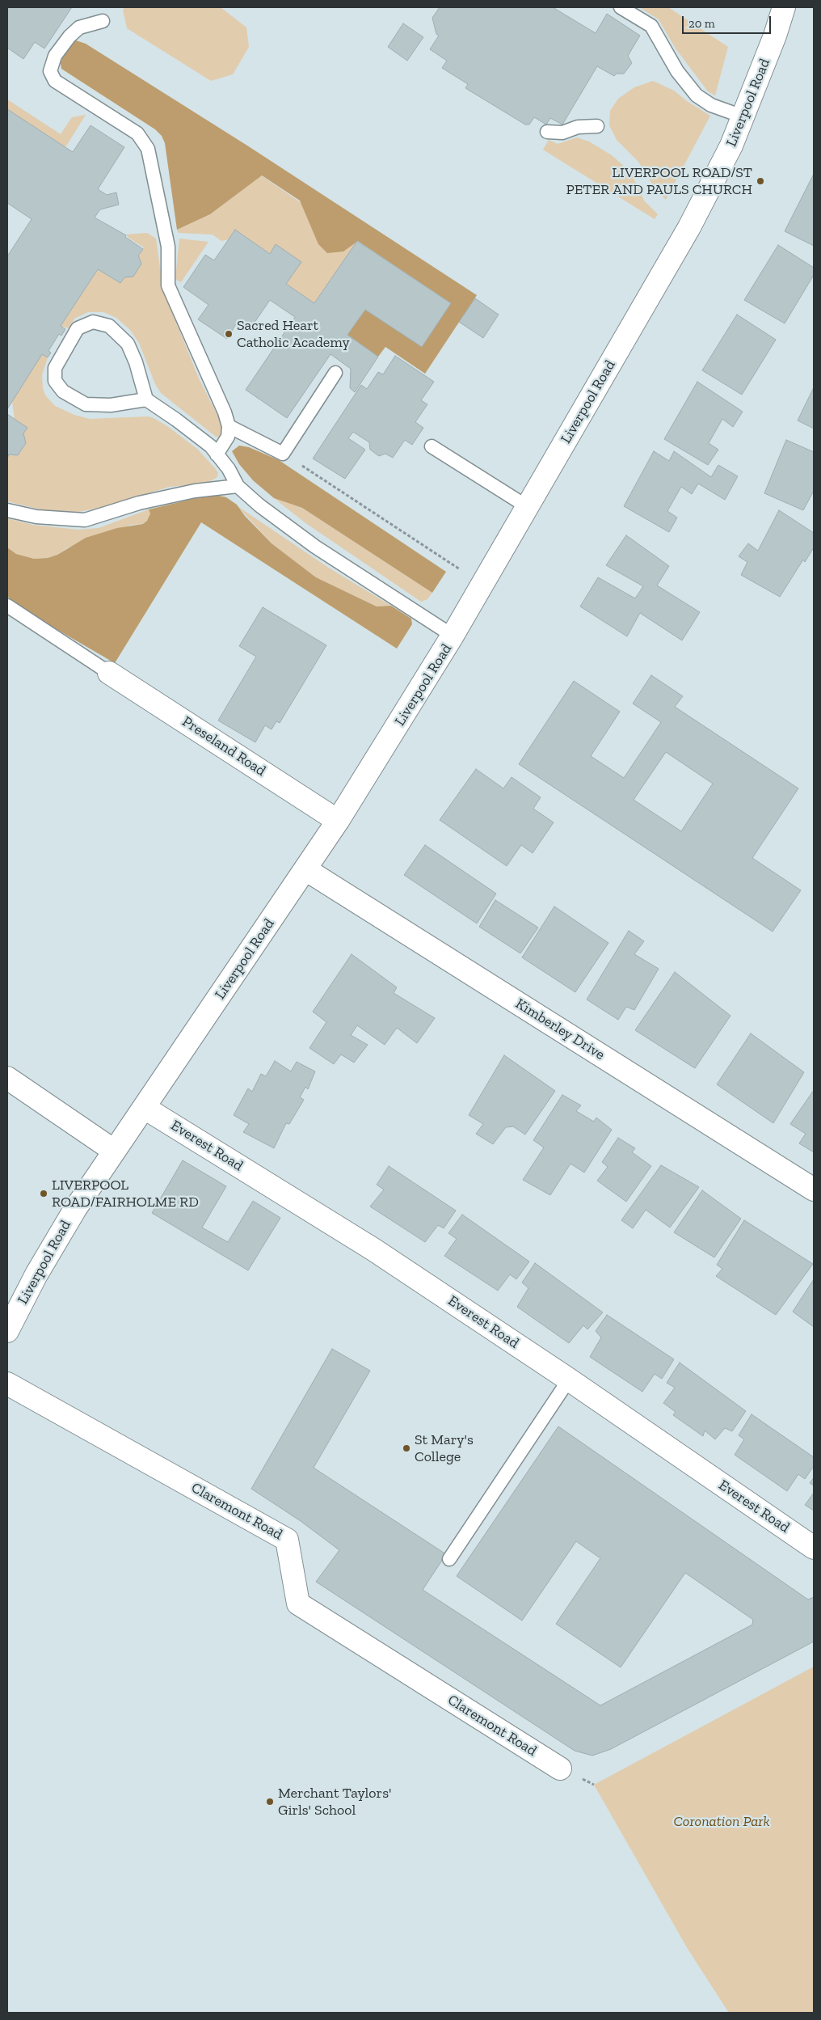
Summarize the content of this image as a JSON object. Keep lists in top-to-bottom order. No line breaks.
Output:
{"streets":{"main road":["Liverpool Road","Preseland Road","Kimberley Drive","Everest Road","Claremont Road"]},"crossings":[["Liverpool Road","Preseland Road"],["Liverpool Road","Kimberley Drive"],["Liverpool Road","Everest Road"]],"parks":["Coronation Park"],"places":["LIVERPOOL ROAD/ST PETER AND PAULS CHURCH","Sacred Heart Catholic Academy","LIVERPOOL ROAD/FAIRHOLME RD","St Mary's College","Merchant Taylors' Girls' School"],"scale_bar":"20 m"}
